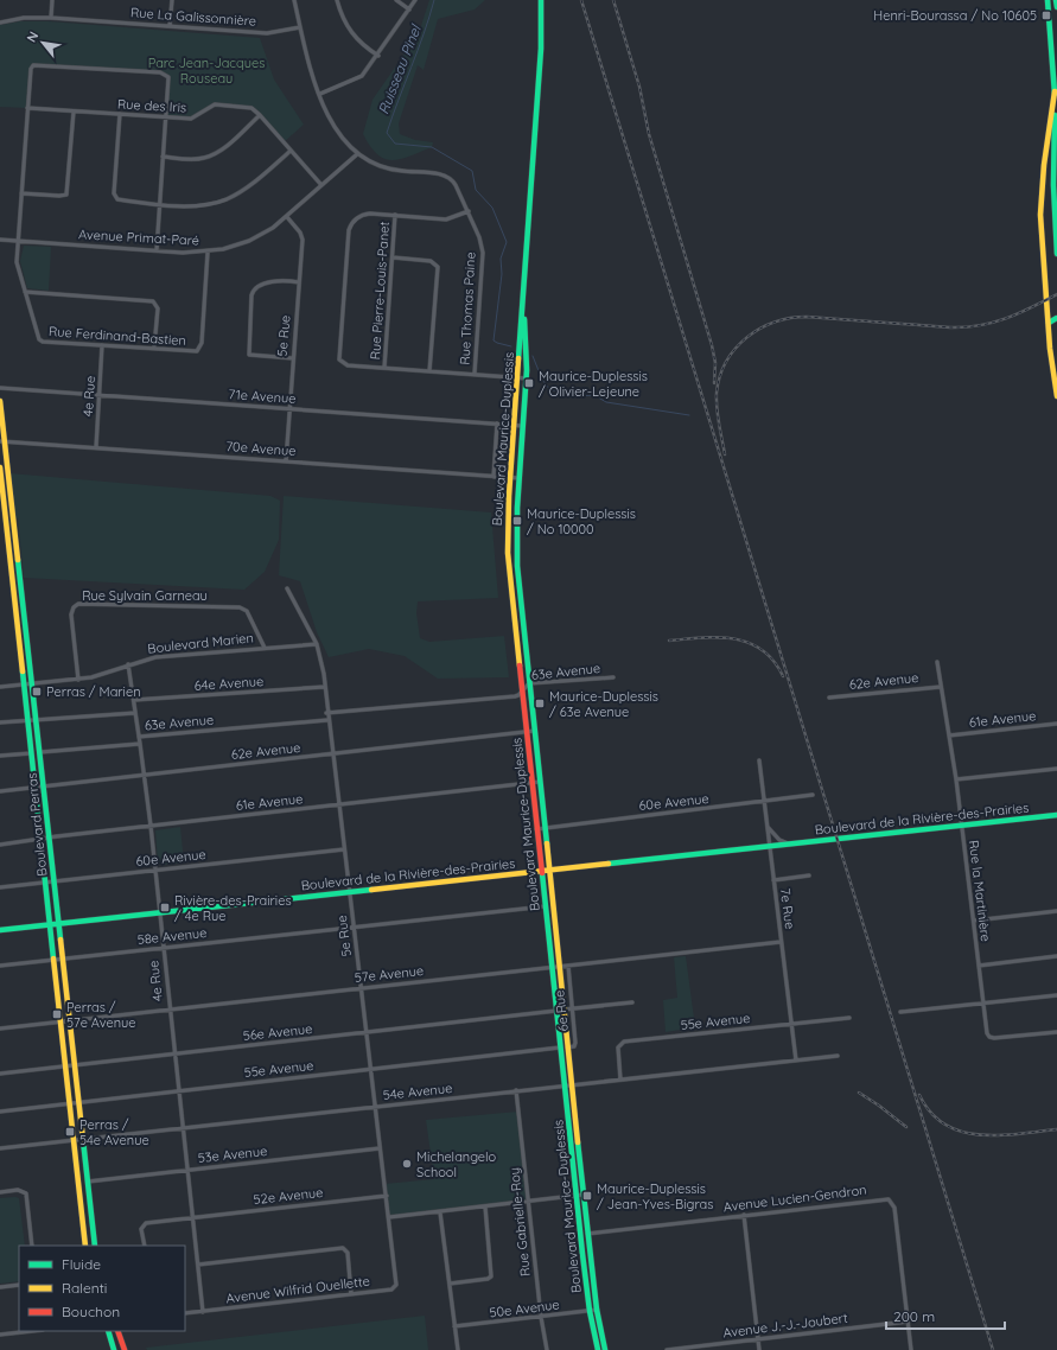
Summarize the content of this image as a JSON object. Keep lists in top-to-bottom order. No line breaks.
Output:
{"streets":{"street":["Rue La Galissonnière","Rue des Iris","Avenue Primat-Paré","Rue Pierre-Louis-Panet","Rue Thomas Paine","Rue Ferdinand-Bastien","5e Rue","4e Rue","71e Avenue","Boulevard Maurice-Duplessis","70e Avenue","Rue Sylvain Garneau","Boulevard Marien","63e Avenue","62e Avenue","64e Avenue","61e Avenue","60e Avenue","Boulevard de la Rivière-des-Prairies","Boulevard Perras","Rue la Martinière","7e Rue","58e Avenue","57e Avenue","6e Rue","55e Avenue","56e Avenue","54e Avenue","53e Avenue","52e Avenue","Avenue Lucien-Gendron","Rue Gabrielle-Roy","Avenue Wilfrid Ouellette","50e Avenue","Avenue J.-J.-Joubert"]},"crossings":[["Rue La Galissonnière","Rue Thomas Paine"],["Rue des Iris","Avenue Primat-Paré"],["Rue des Iris","Rue Ferdinand-Bastien"],["Avenue Primat-Paré","Rue Thomas Paine"],["Avenue Primat-Paré","Rue Ferdinand-Bastien"],["Avenue Primat-Paré","5e Rue"],["Rue Ferdinand-Bastien","4e Rue"],["5e Rue","71e Avenue"],["5e Rue","70e Avenue"],["5e Rue","Boulevard Marien"],["5e Rue","63e Avenue"],["5e Rue","62e Avenue"],["5e Rue","64e Avenue"],["5e Rue","61e Avenue"],["5e Rue","60e Avenue"],["5e Rue","Boulevard de la Rivière-des-Prairies"],["5e Rue","58e Avenue"],["5e Rue","57e Avenue"],["5e Rue","55e Avenue"],["5e Rue","56e Avenue"],["5e Rue","54e Avenue"],["5e Rue","53e Avenue"],["5e Rue","52e Avenue"],["5e Rue","Avenue Wilfrid Ouellette"],["4e Rue","71e Avenue"],["4e Rue","70e Avenue"],["4e Rue","63e Avenue"],["4e Rue","62e Avenue"],["4e Rue","61e Avenue"],["4e Rue","60e Avenue"],["4e Rue","Boulevard de la Rivière-des-Prairies"],["4e Rue","58e Avenue"],["4e Rue","57e Avenue"],["4e Rue","55e Avenue"],["4e Rue","56e Avenue"],["4e Rue","54e Avenue"],["4e Rue","53e Avenue"],["4e Rue","52e Avenue"],["4e Rue","Avenue Wilfrid Ouellette"],["71e Avenue","Boulevard Maurice-Duplessis"],["Boulevard Maurice-Duplessis","70e Avenue"],["Boulevard Maurice-Duplessis","63e Avenue"],["Boulevard Maurice-Duplessis","62e Avenue"],["Boulevard Maurice-Duplessis","61e Avenue"],["Boulevard Maurice-Duplessis","60e Avenue"],["Boulevard Maurice-Duplessis","Boulevard de la Rivière-des-Prairies"],["Boulevard Maurice-Duplessis","58e Avenue"],["Boulevard Maurice-Duplessis","57e Avenue"],["Boulevard Maurice-Duplessis","6e Rue"],["Boulevard Maurice-Duplessis","55e Avenue"],["Boulevard Maurice-Duplessis","56e Avenue"],["Boulevard Maurice-Duplessis","54e Avenue"],["Boulevard Maurice-Duplessis","Avenue Lucien-Gendron"],["Boulevard Maurice-Duplessis","50e Avenue"],["70e Avenue","Boulevard Perras"],["Rue Sylvain Garneau","Boulevard Marien"],["Boulevard Marien","Boulevard Perras"],["63e Avenue","Boulevard Perras"],["62e Avenue","Boulevard Perras"],["62e Avenue","Rue la Martinière"],["61e Avenue","Boulevard Perras"],["61e Avenue","Rue la Martinière"],["60e Avenue","Boulevard Perras"],["60e Avenue","7e Rue"],["Boulevard de la Rivière-des-Prairies","Boulevard Perras"],["Boulevard de la Rivière-des-Prairies","Rue la Martinière"],["Boulevard de la Rivière-des-Prairies","7e Rue"],["Boulevard Perras","58e Avenue"],["Boulevard Perras","57e Avenue"],["Boulevard Perras","55e Avenue"],["Boulevard Perras","56e Avenue"],["Boulevard Perras","54e Avenue"],["Boulevard Perras","53e Avenue"],["7e Rue","57e Avenue"],["7e Rue","55e Avenue"],["7e Rue","54e Avenue"],["57e Avenue","6e Rue"],["6e Rue","56e Avenue"],["55e Avenue","54e Avenue"],["54e Avenue","Rue Gabrielle-Roy"],["Avenue Lucien-Gendron","Avenue J.-J.-Joubert"],["Rue Gabrielle-Roy","50e Avenue"]],"water":["Ruisseau Pinel"],"parks":["Parc Jean-Jacques Rouseau"],"places":{"transit":["Henri-Bourassa / No 10605","Maurice-Duplessis / Olivier-Lejeune","Maurice-Duplessis / No 10000","Perras / Marien","Maurice-Duplessis / 63e Avenue","Rivière-des-Prairies / 4e Rue","Perras / 57e Avenue","Perras / 54e Avenue","Maurice-Duplessis / Jean-Yves-Bigras"],"other":["Michelangelo School"]},"legend":["Fluide","Ralenti","Bouchon"],"scale_bar":"200 m","north":"top left"}
